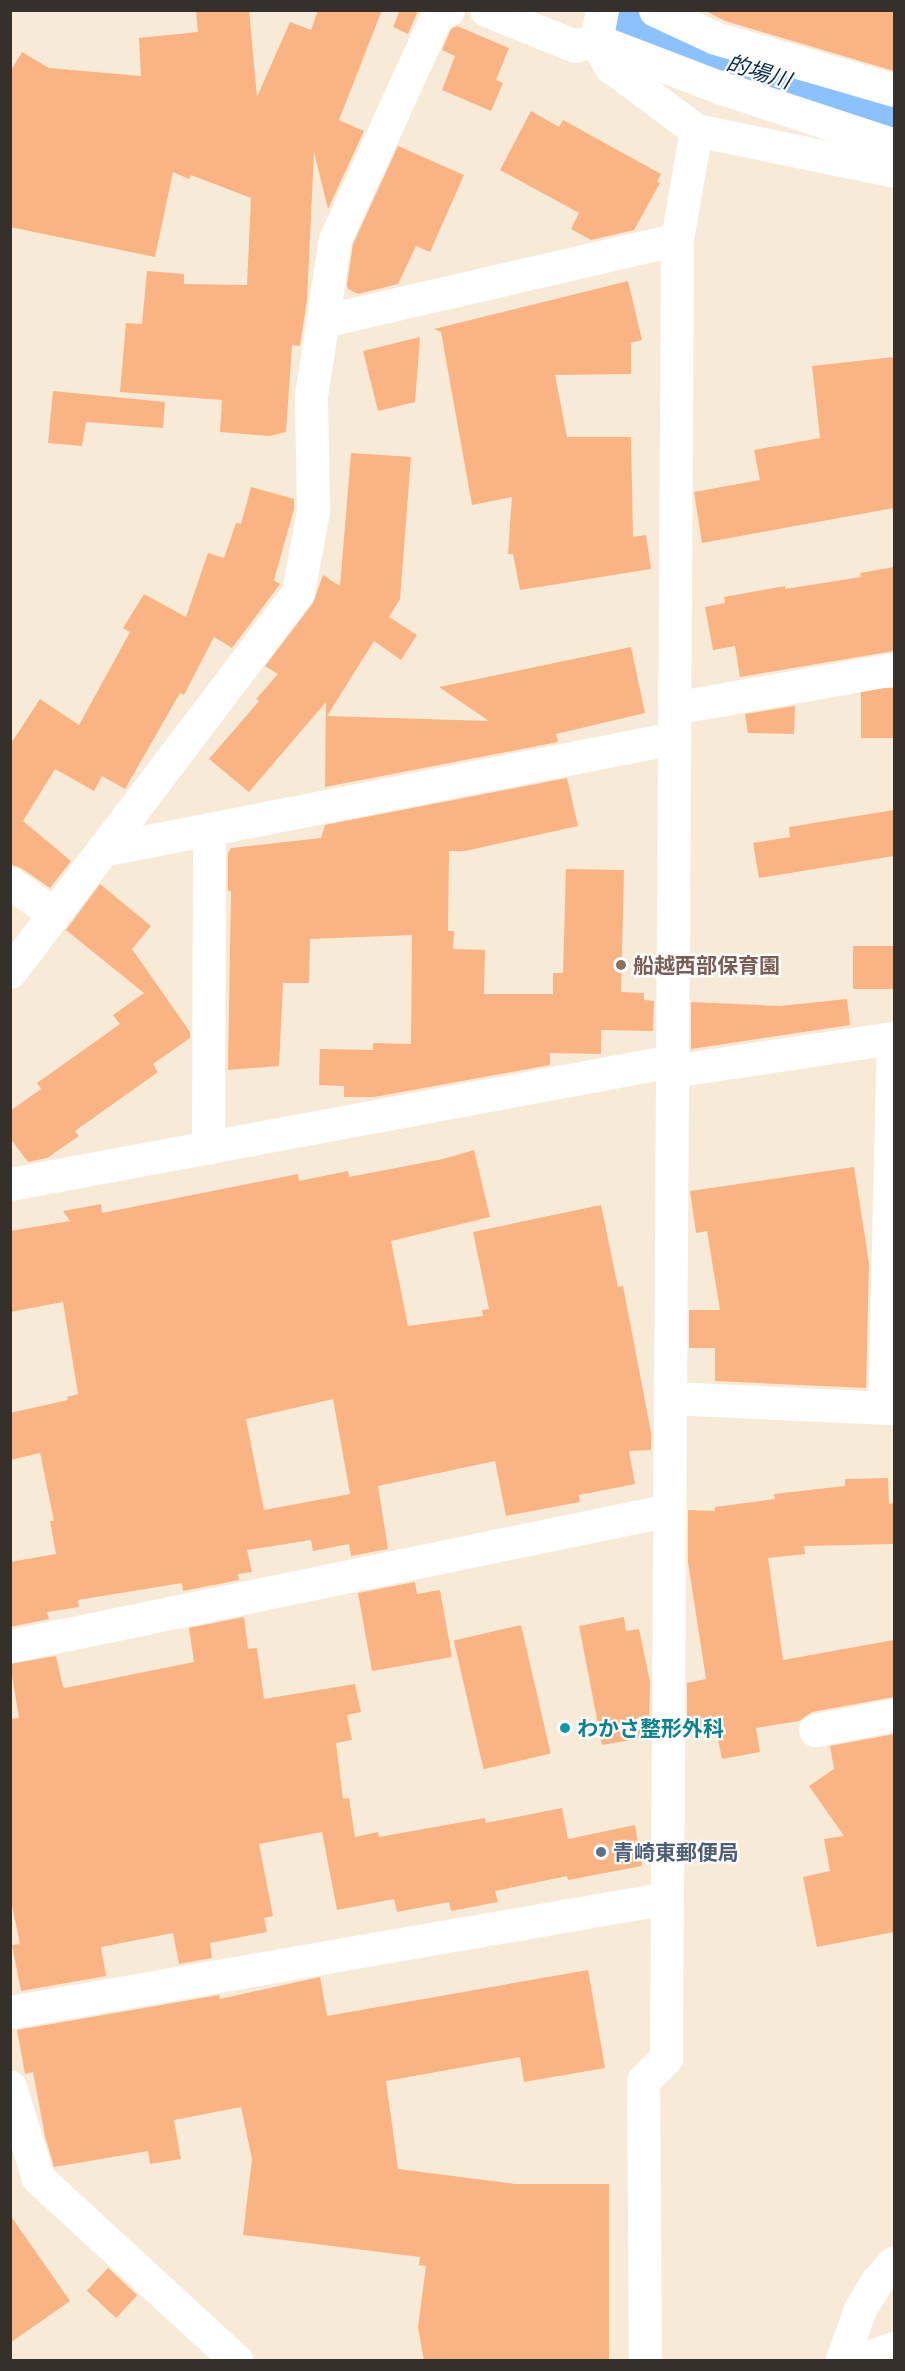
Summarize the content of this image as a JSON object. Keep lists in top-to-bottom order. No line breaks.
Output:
{"water":["的場川"],"places":["船越西部保育園","わかさ整形外科","青崎東郵便局"]}
